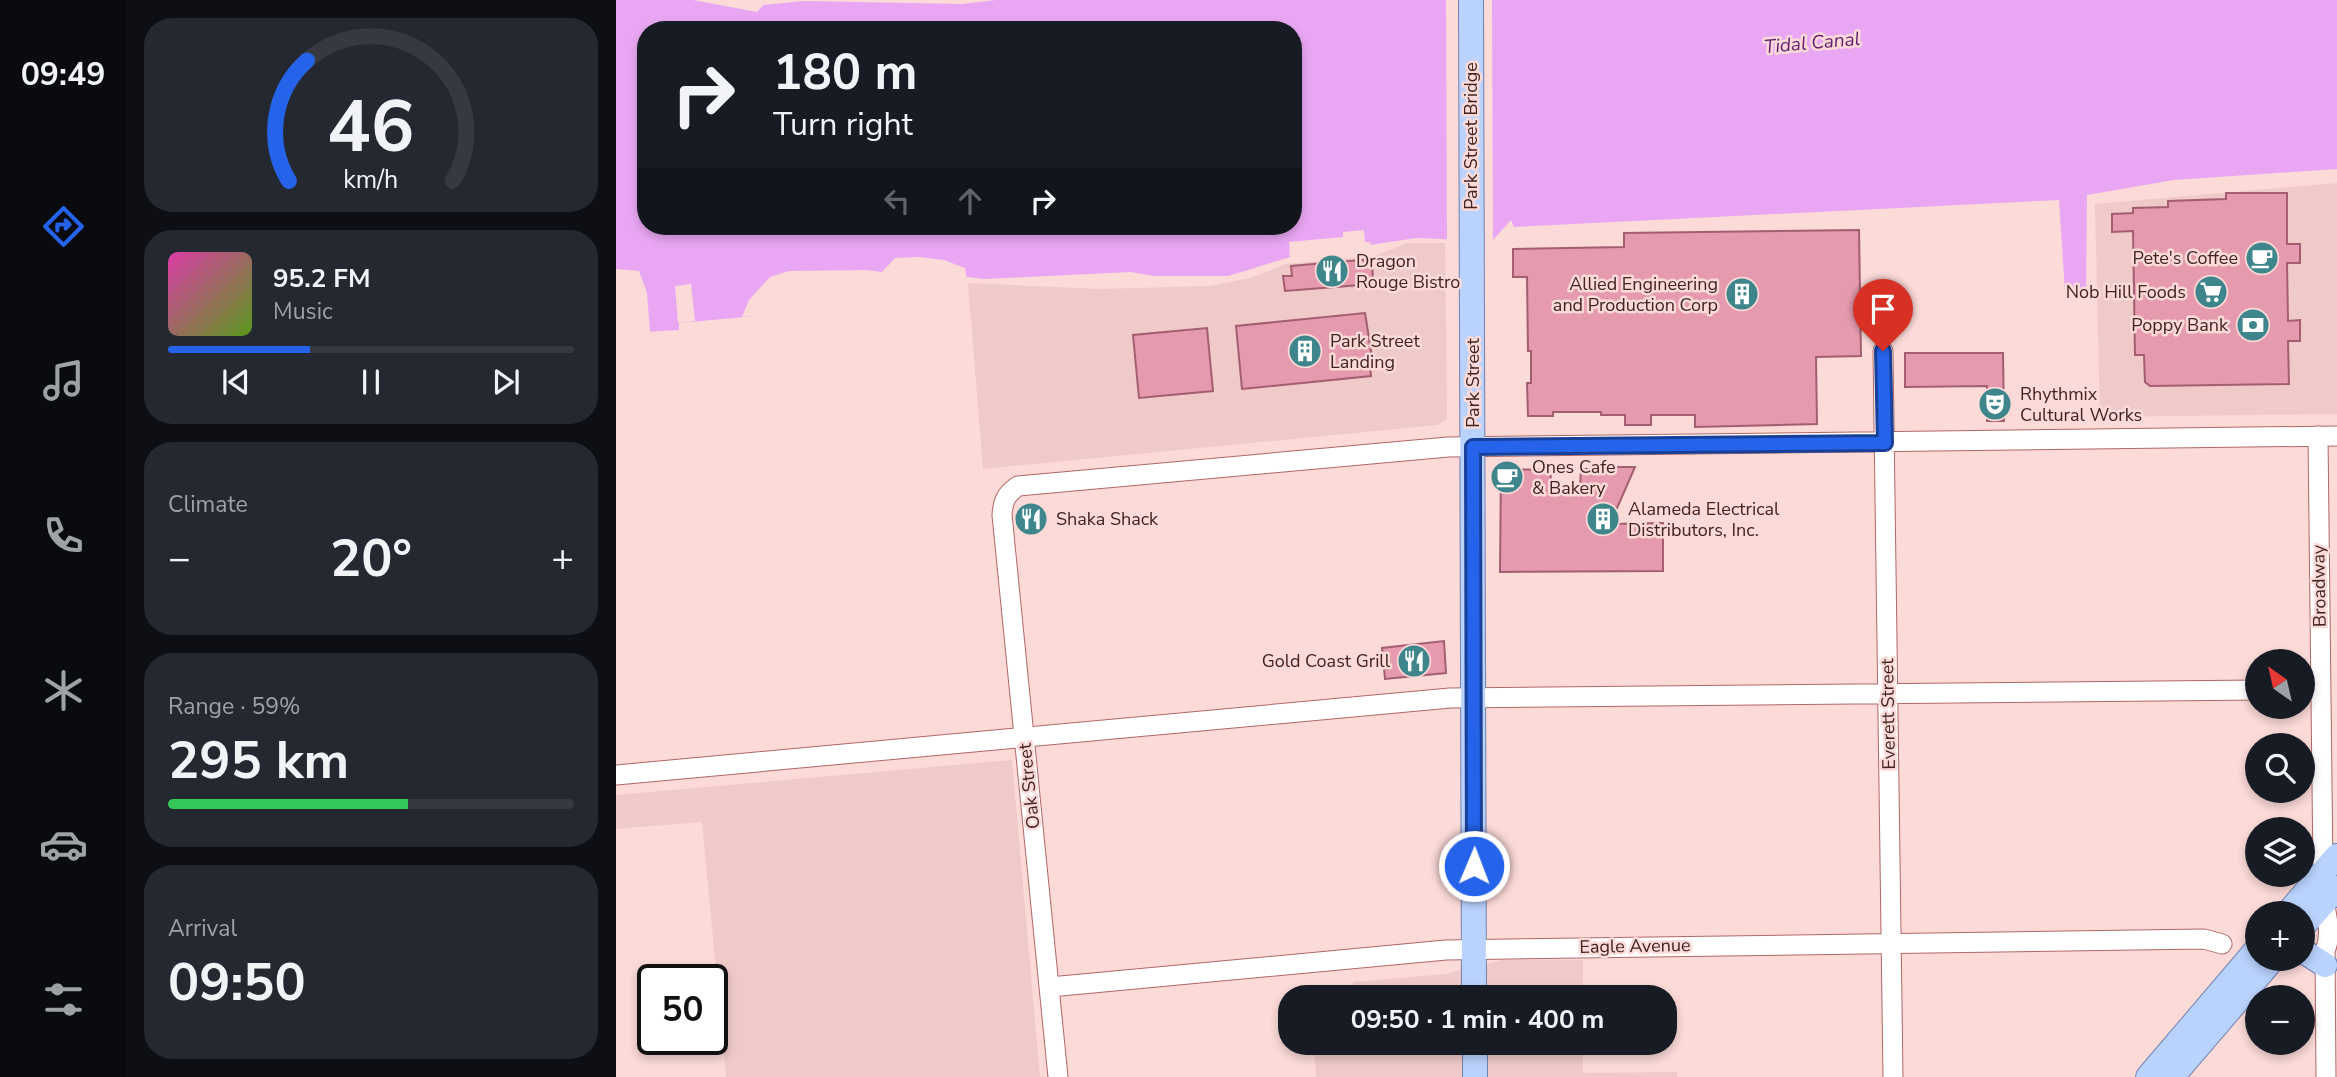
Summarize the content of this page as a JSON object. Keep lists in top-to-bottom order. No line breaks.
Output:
{"streets":{"main road":["Park Street Bridge","Park Street"],"street":["Broadway","Everett Street","Oak Street","Eagle Avenue"]},"crossings":[["Park Street Bridge","Park Street"],["Park Street","Oak Street"],["Park Street","Eagle Avenue"],["Everett Street","Eagle Avenue"],["Oak Street","Eagle Avenue"]],"water":["Tidal Canal"],"places":{"cafe":["Pete's Coffee","Ones Cafe & Bakery"],"restaurant":["Dragon Rouge Bistro","Shaka Shack","Gold Coast Grill"],"supermarket":["Nob Hill Foods"],"building":["Allied Engineering and Production Corp","Park Street Landing","Alameda Electrical Distributors, Inc."],"bank":["Poppy Bank"],"theatre":["Rhythmix Cultural Works"]},"north":"top left","page":{"tabs":"09:49","turn":["180 m","Turn right"],"song":["95.2 FM","Music"],"tile":["Climate",["Range · 59%","295 km"],["Arrival","09:50"]],"heat":["−","20°","+"],"map_buttons":["+","−"],"limit":"50","trip":"09:50 · 1 min · 400 m","gauge":["46","km/h"]}}
